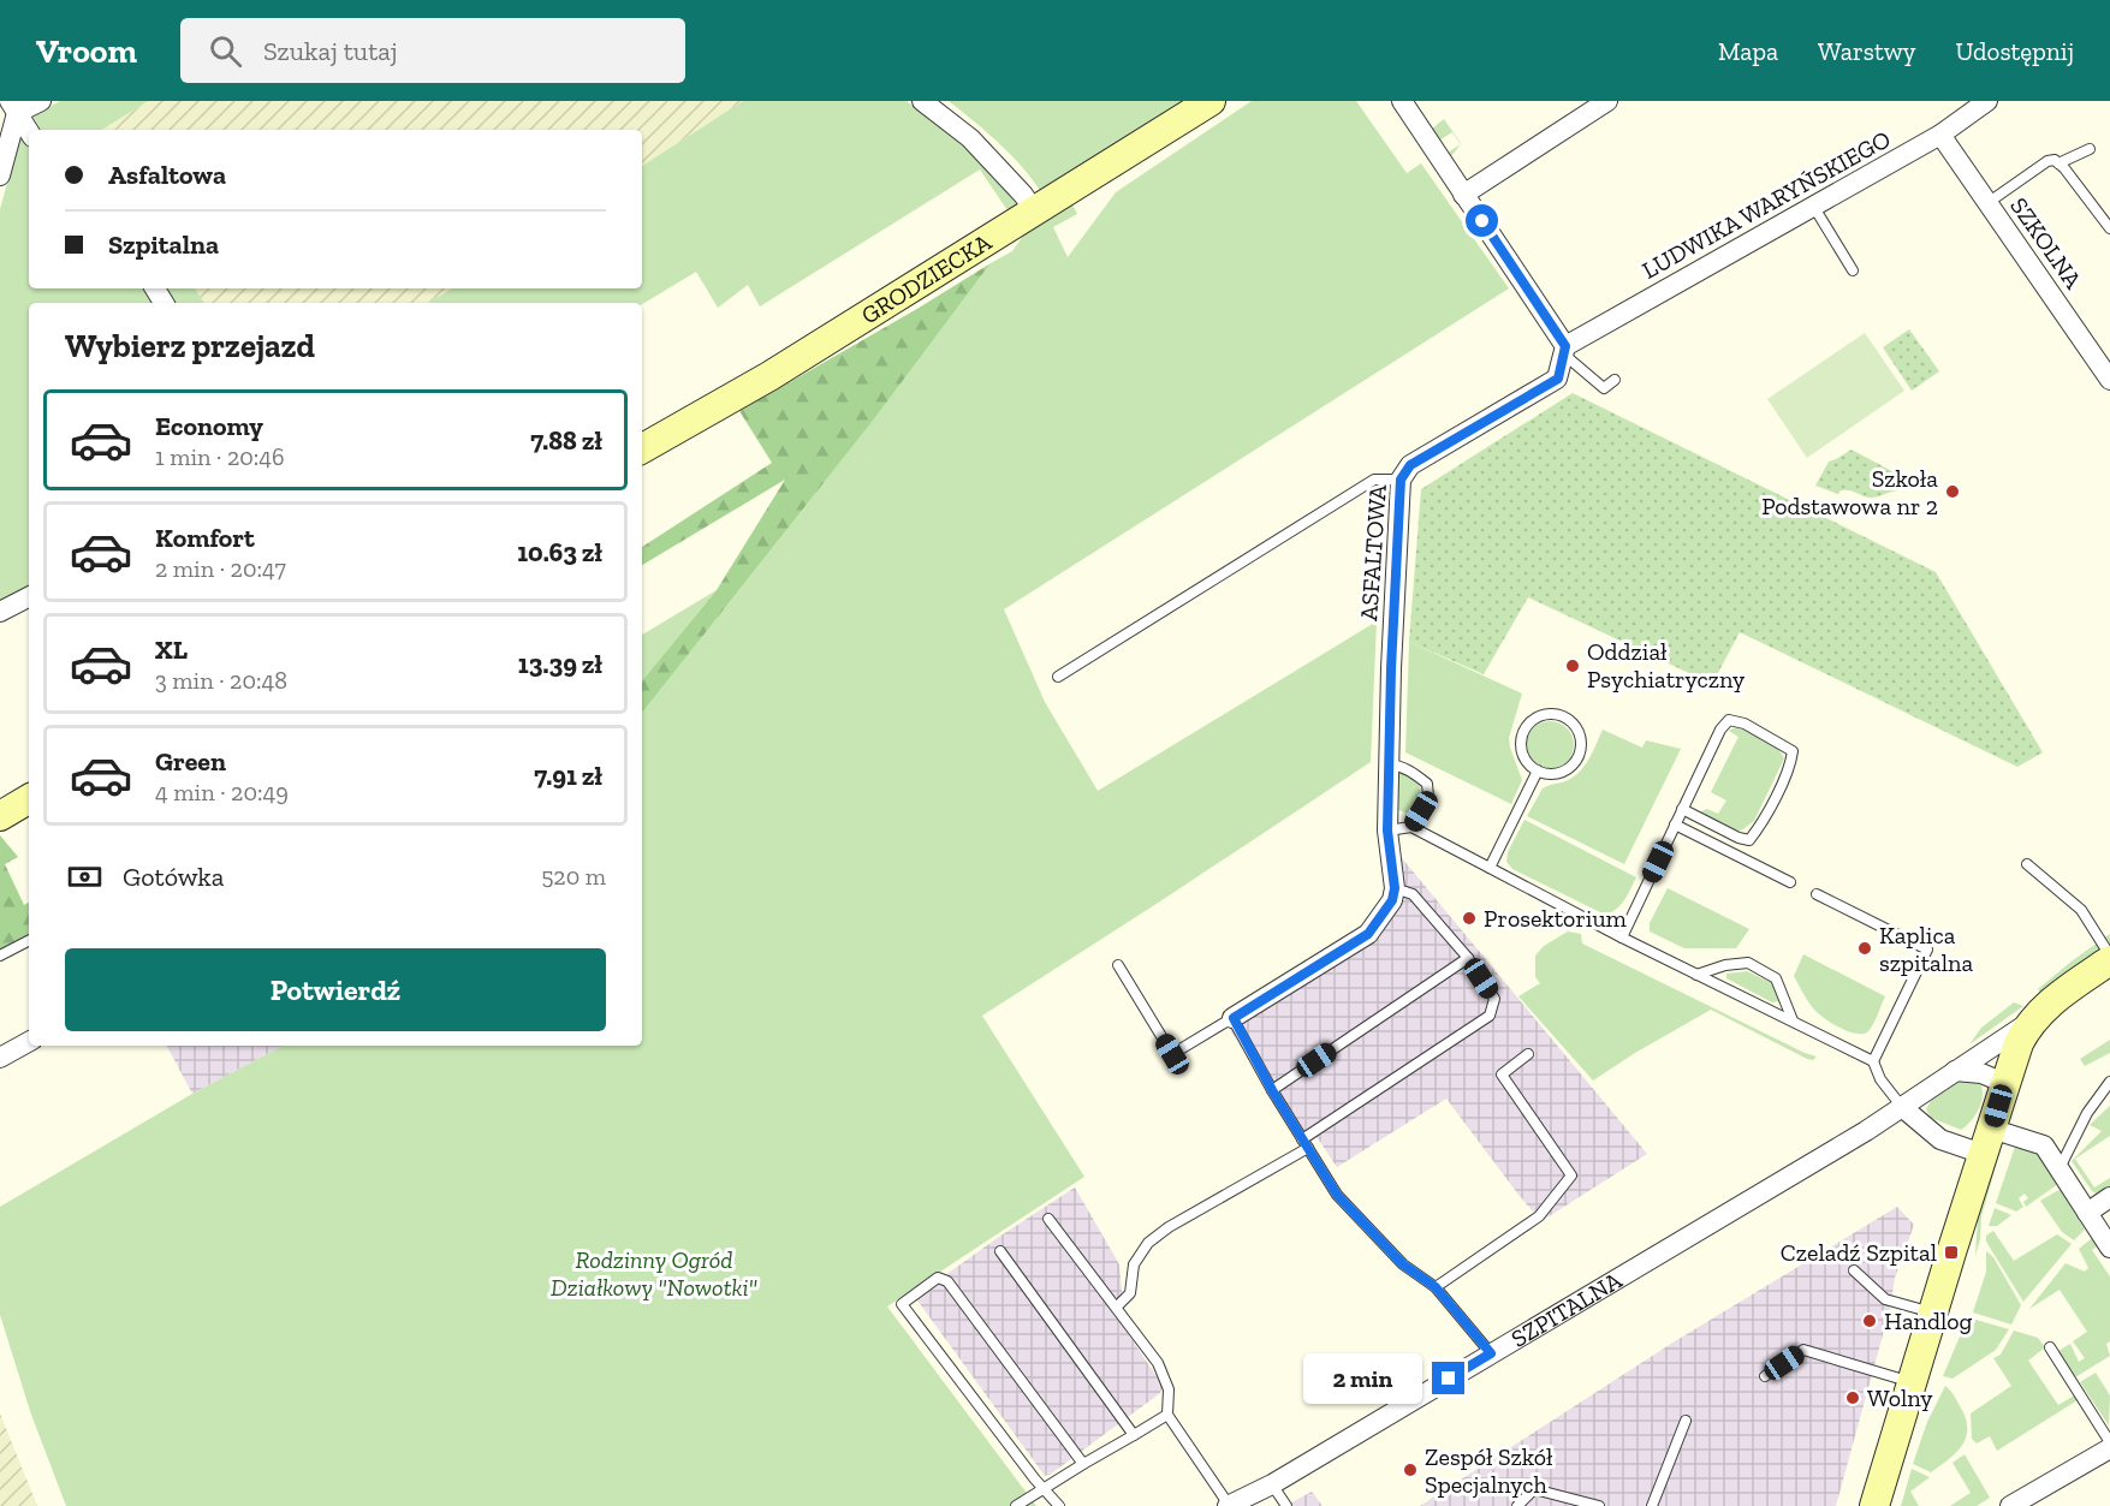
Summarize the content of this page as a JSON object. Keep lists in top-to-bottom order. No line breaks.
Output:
{"streets":{"street":["LUDWIKA WARYŃSKIEGO","SZKOLNA","GRODZIECKA","ASFALTOWA","SZPITALNA"]},"crossings":[["LUDWIKA WARYŃSKIEGO","SZKOLNA"],["LUDWIKA WARYŃSKIEGO","ASFALTOWA"]],"parks":["Rodzinny Ogród Działkowy \"Nowotki\""],"places":{"other":["Szkoła Podstawowa nr 2","Oddział Psychiatryczny","Prosektorium","Kaplica szpitalna","Handlog","Wolny","Zespół Szkół Specjalnych"],"transit":["Czeladź Szpital"]},"page":{"header":"Vroom","search":"Szukaj tutaj","nav":["Mapa","Warstwy","Udostępnij"],"banner":["Asfaltowa","Szpitalna"],"heading":"Wybierz przejazd","list":[{"name":"Economy","note":"1 min · 20:46","value":"7.88 zł"},{"name":"Komfort","note":"2 min · 20:47","value":"10.63 zł"},{"name":"XL","note":"3 min · 20:48","value":"13.39 zł"},{"name":"Green","note":"4 min · 20:49","value":"7.91 zł"}],"pay":["Gotówka","520 m"],"buttons":"Potwierdź","bubble":"2 min"}}
